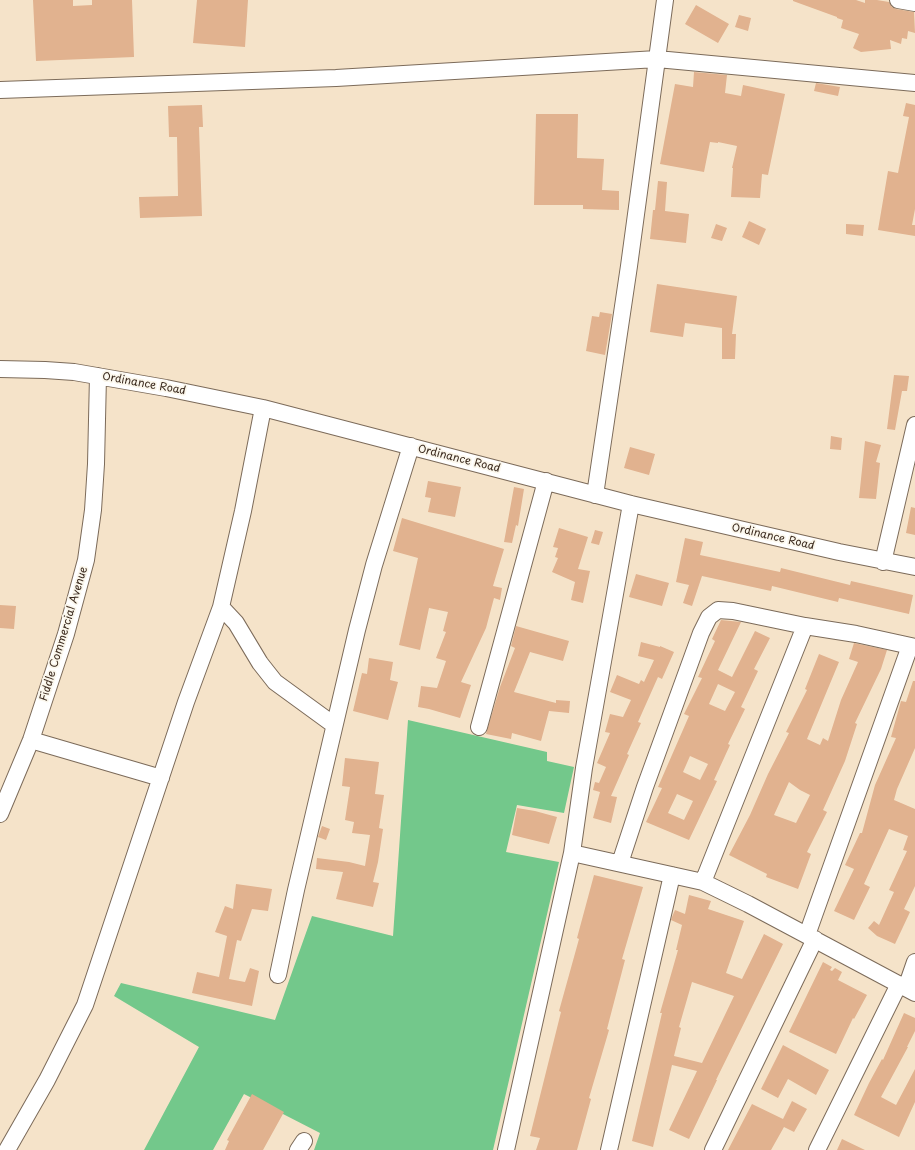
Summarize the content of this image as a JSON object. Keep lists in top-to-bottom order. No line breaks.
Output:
{"streets":{"street":["Ordinance Road","Fiddle Commercial Avenue"]},"crossings":[["Ordinance Road","Fiddle Commercial Avenue"]]}
